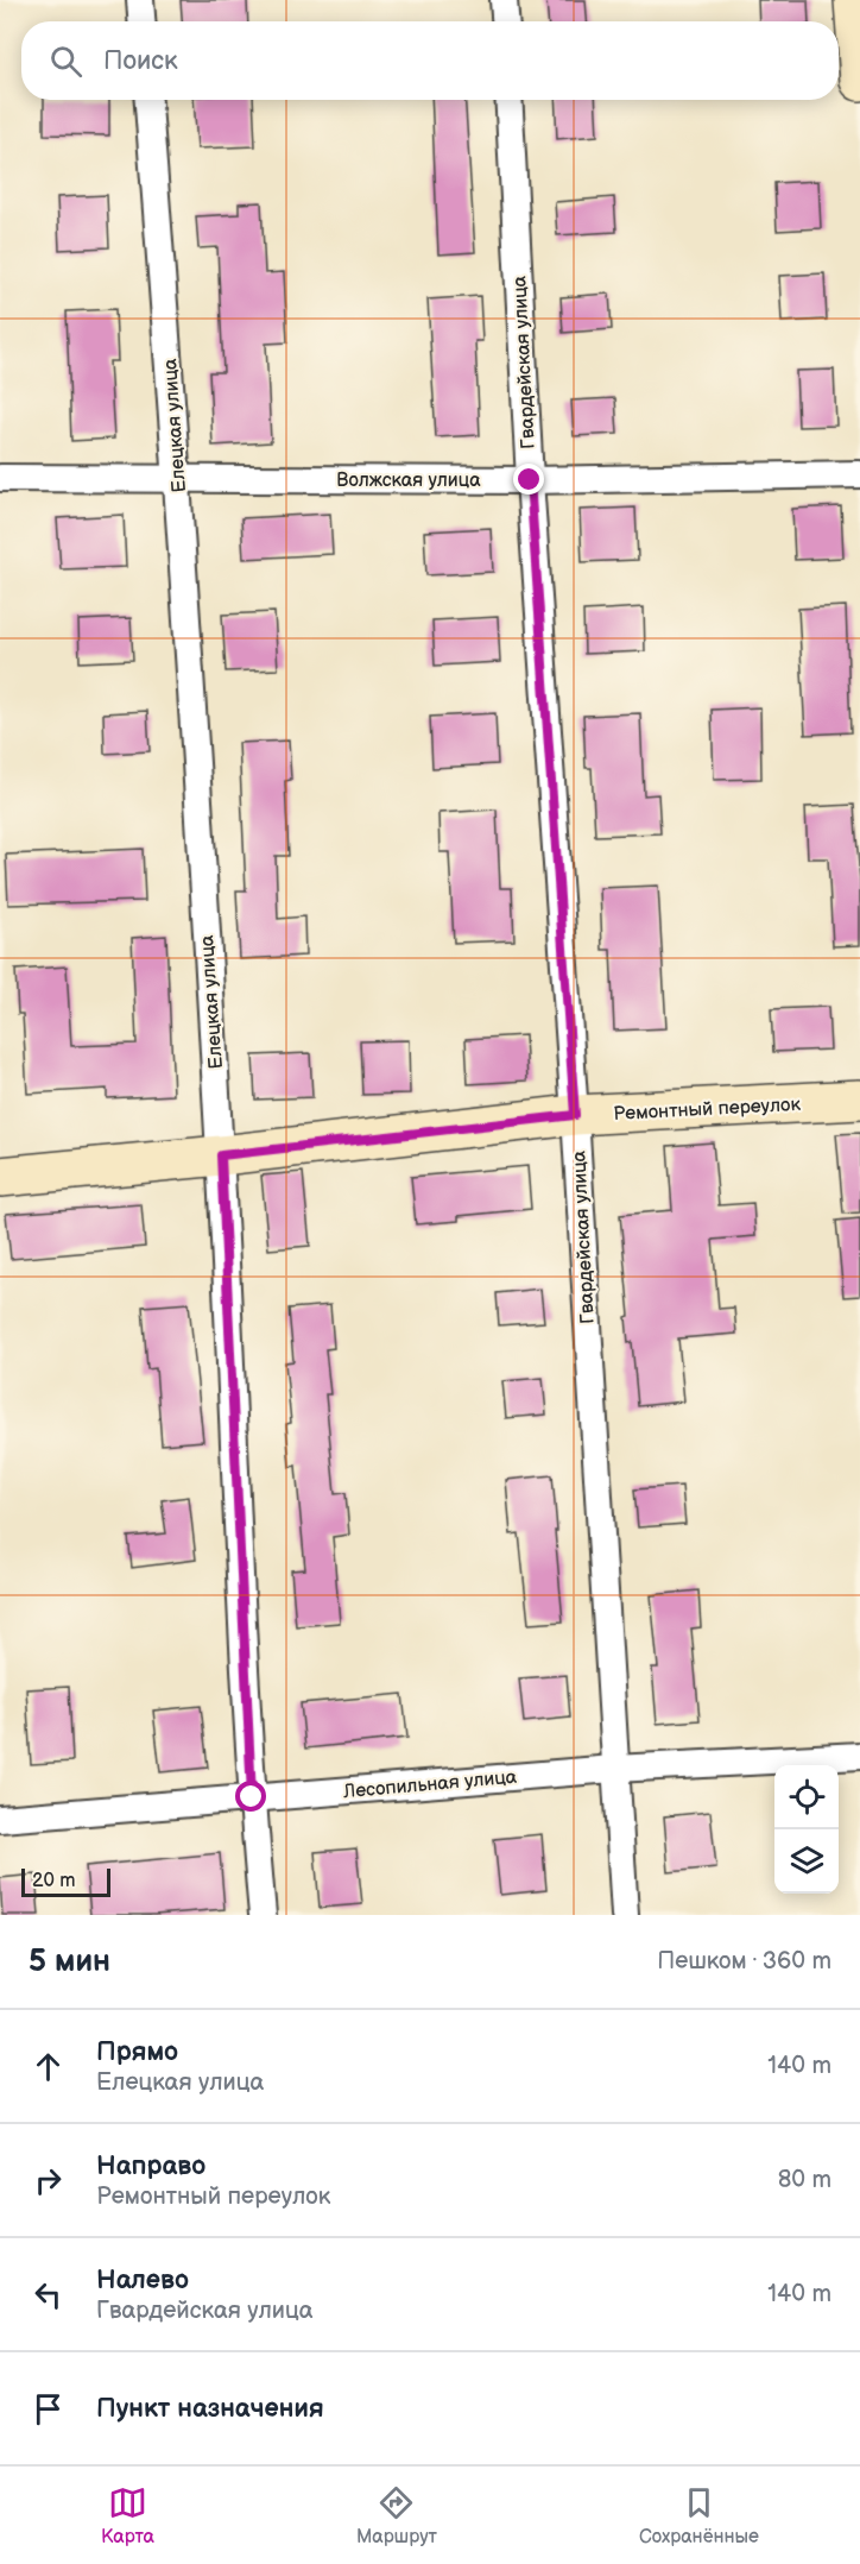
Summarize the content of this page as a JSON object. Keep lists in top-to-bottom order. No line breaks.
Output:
{"streets":{"main road":["Ремонтный переулок"],"street":["Гвардейская улица","Елецкая улица","Волжская улица","Лесопильная улица"]},"crossings":[["Гвардейская улица","Волжская улица"],["Гвардейская улица","Ремонтный переулок"],["Гвардейская улица","Лесопильная улица"],["Елецкая улица","Волжская улица"],["Елецкая улица","Ремонтный переулок"],["Елецкая улица","Лесопильная улица"]],"scale_bar":"20 m","page":{"search":"Поиск","scale":"20 m","heading":["5 мин","Пешком · 360 m"],"list":[["Прямо","Елецкая улица","140 m"],["Направо","Ремонтный переулок","80 m"],["Налево","Гвардейская улица","140 m"],"Пункт назначения"],"nav":["Карта","Маршрут","Сохранённые"]}}
